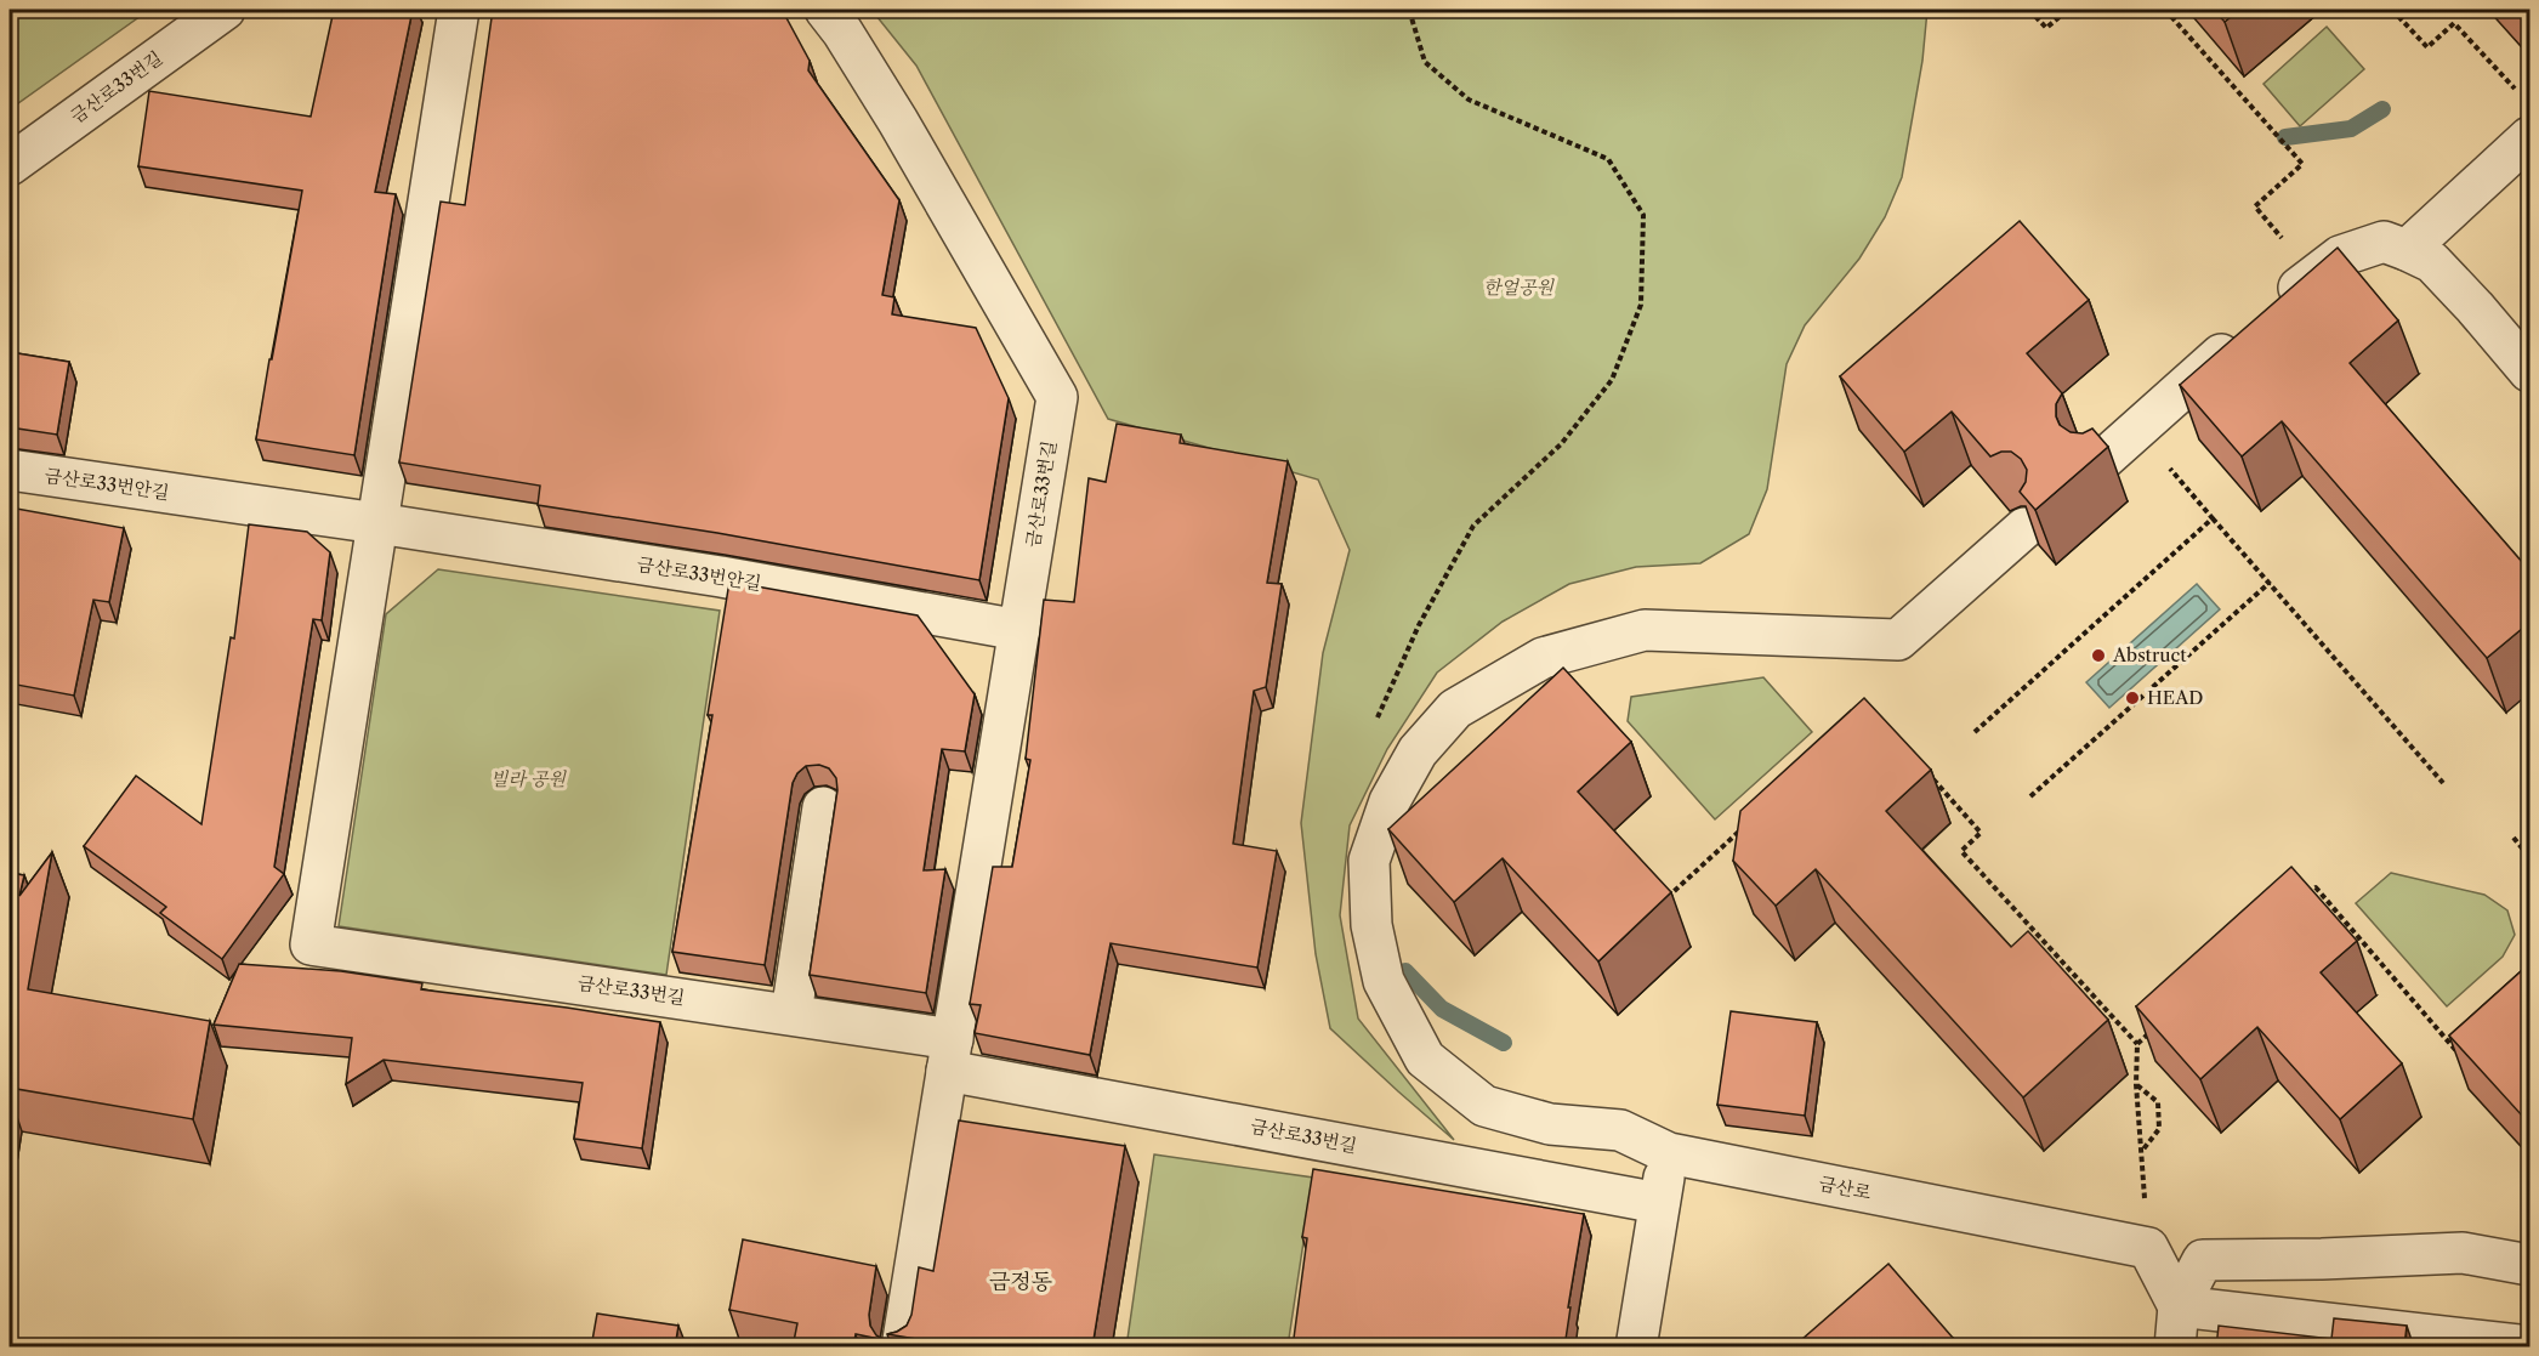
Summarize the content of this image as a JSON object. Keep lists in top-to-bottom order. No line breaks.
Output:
{"streets":{"street":["금산로33번길","금산로33번안길","금산로"]},"crossings":[["금산로33번길","금산로33번안길"]],"districts":["금정동"],"parks":["한얼공원","빌라 공원"],"places":["Abstruct","HEAD"]}
